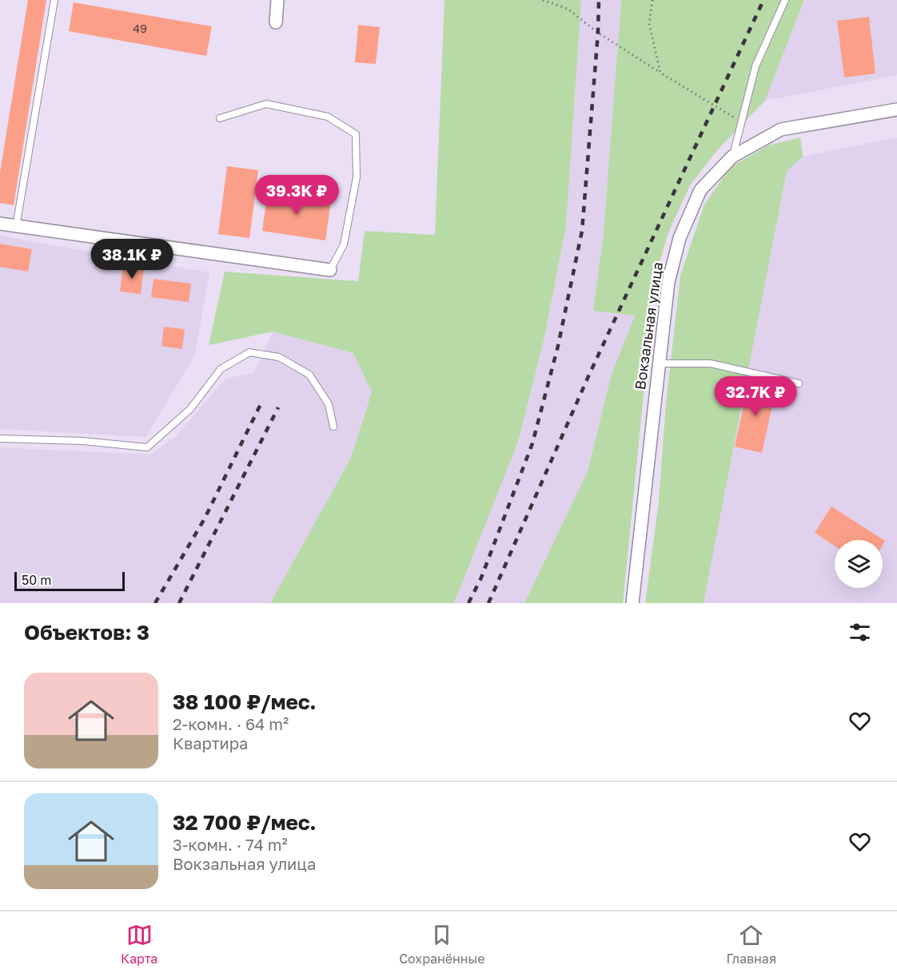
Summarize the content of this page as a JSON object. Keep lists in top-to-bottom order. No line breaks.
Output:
{"streets":{"street":["Вокзальная улица"]},"house_numbers":["49"],"scale_bar":"50 m","page":{"price":["39.3K ₽","38.1K ₽","32.7K ₽"],"scale":"50 m","heading":"Объектов: 3","list":[{"name":"38 100 ₽/мес.","note":"2-комн. · 64 m² · Квартира"},{"name":"32 700 ₽/мес.","note":"3-комн. · 74 m² · Вокзальная улица"}],"tabs":["Карта","Сохранённые","Главная"]}}
